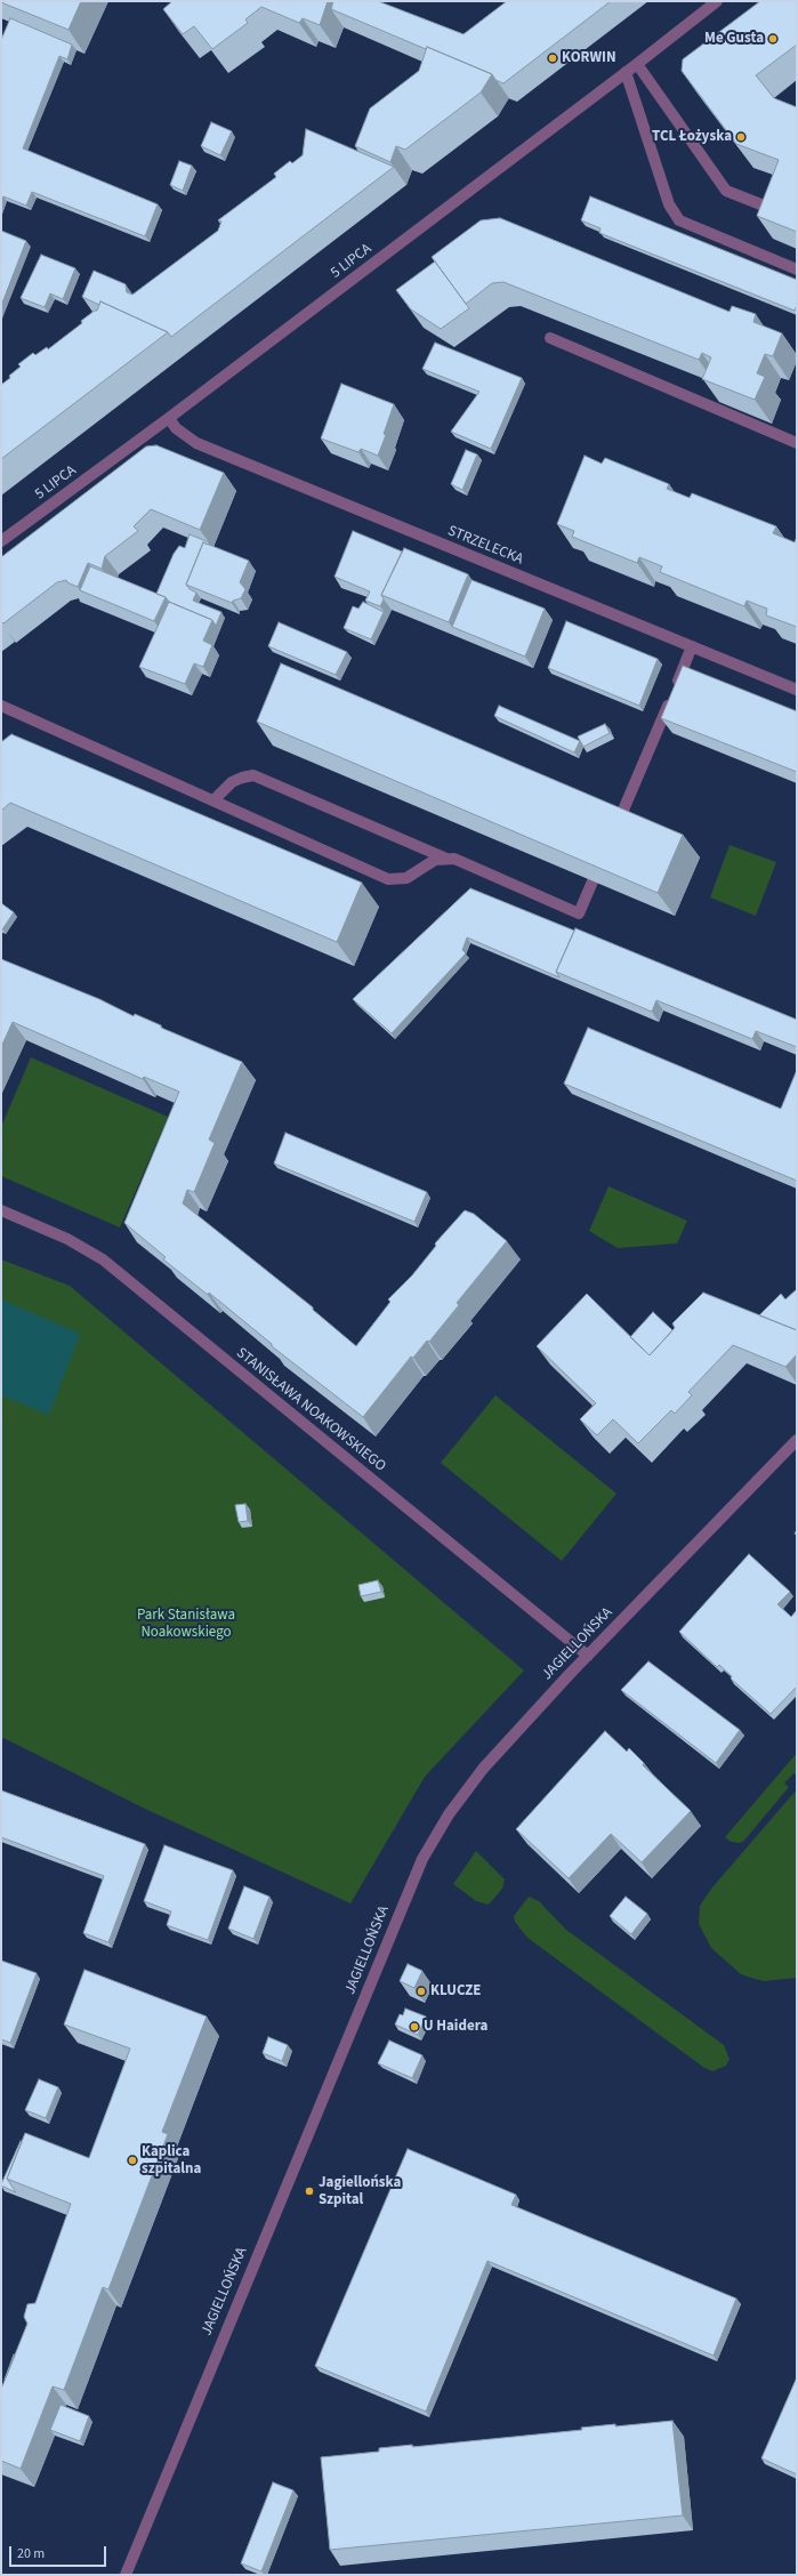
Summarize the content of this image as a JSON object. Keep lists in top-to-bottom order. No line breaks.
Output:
{"streets":{"street":["5 LIPCA","STRZELECKA","STANISŁAWA NOAKOWSKIEGO","JAGIELLOŃSKA"]},"crossings":[["5 LIPCA","STRZELECKA"],["STANISŁAWA NOAKOWSKIEGO","JAGIELLOŃSKA"]],"parks":["Park Stanisława Noakowskiego"],"places":["Me Gusta","KORWIN","TCL Łożyska","KLUCZE","U Haidera","Kaplica szpitalna","Jagiellońska Szpital"],"scale_bar":"20 m"}
